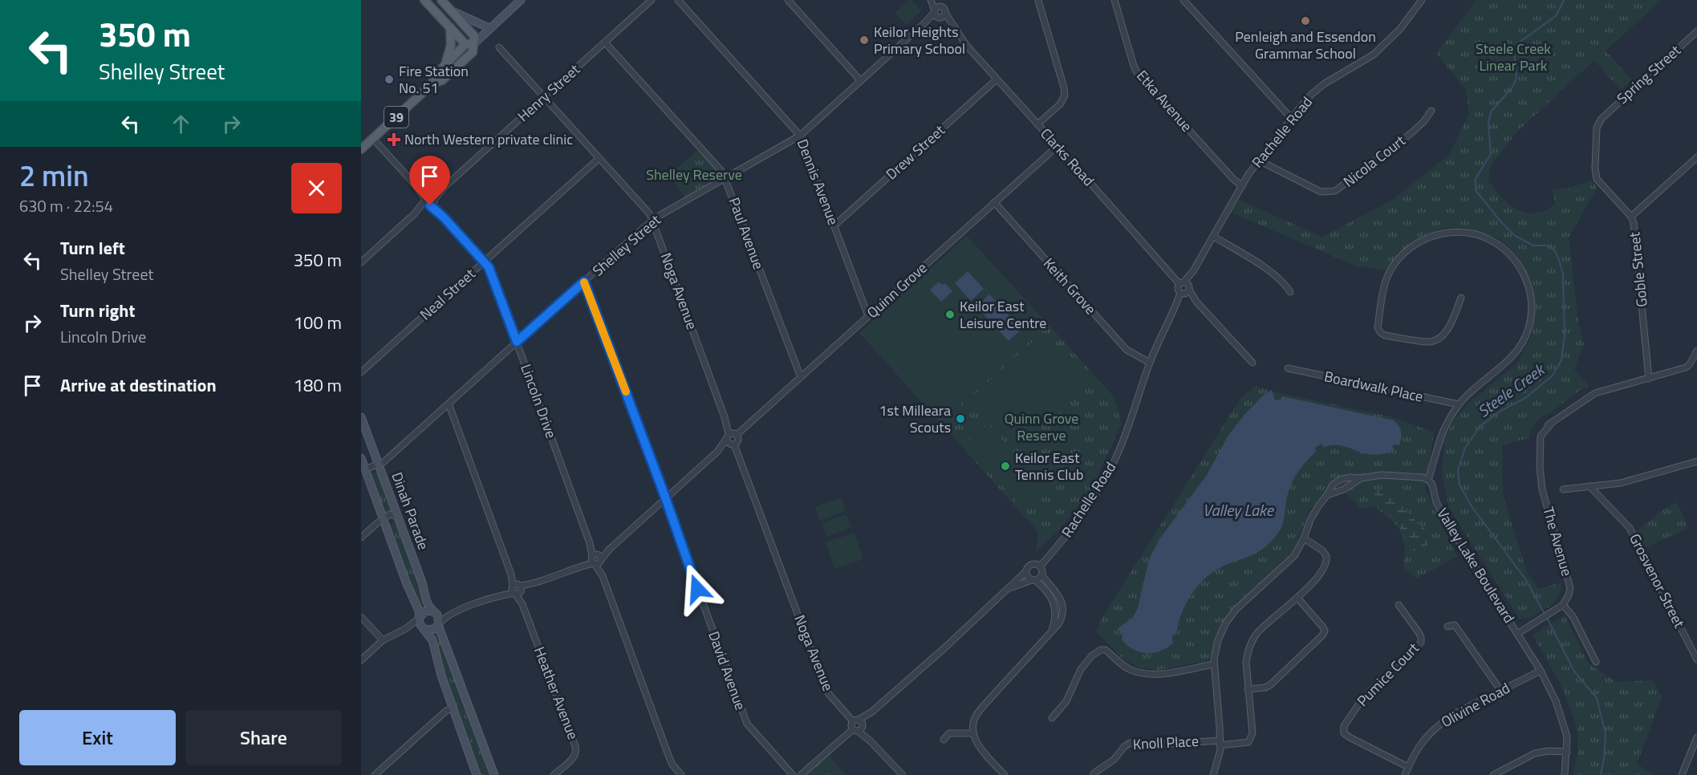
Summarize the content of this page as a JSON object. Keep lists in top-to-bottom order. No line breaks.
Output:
{"streets":{"main road":["39"],"street":["Spring Street","Henry Street","Etka Avenue","Rachelle Road","Drew Street","Clarks Road","Nicola Court","Dennis Avenue","Paul Avenue","Shelley Street","Goble Street","Keith Grove","Quinn Grove","Noga Avenue","Neal Street","Boardwalk Place","Lincoln Drive","Dinah Parade","The Avenue","Valley Lake Boulevard","Grosvenor Street","David Avenue","Pumice Court","Heather Avenue","Olivine Road","Knoll Place"]},"crossings":[["Spring Street","Goble Street"],["Henry Street","Paul Avenue"],["Henry Street","Noga Avenue"],["Henry Street","Lincoln Drive"],["Etka Avenue","Rachelle Road"],["39","Lincoln Drive"],["Rachelle Road","Clarks Road"],["Rachelle Road","Nicola Court"],["Rachelle Road","Keith Grove"],["Drew Street","Clarks Road"],["Drew Street","Dennis Avenue"],["Clarks Road","Shelley Street"],["Clarks Road","Quinn Grove"],["Dennis Avenue","Shelley Street"],["Dennis Avenue","Quinn Grove"],["Paul Avenue","Shelley Street"],["Paul Avenue","Quinn Grove"],["Shelley Street","Noga Avenue"],["Shelley Street","Lincoln Drive"],["Shelley Street","Dinah Parade"],["Shelley Street","David Avenue"],["Shelley Street","Heather Avenue"],["Goble Street","The Avenue"],["Keith Grove","Quinn Grove"],["Quinn Grove","Noga Avenue"],["Quinn Grove","Lincoln Drive"],["Quinn Grove","Dinah Parade"],["Quinn Grove","David Avenue"],["Quinn Grove","Heather Avenue"],["Noga Avenue","Neal Street"],["Neal Street","Lincoln Drive"],["Valley Lake Boulevard","Olivine Road"],["Pumice Court","Olivine Road"]],"water":["Steele Creek","Valley Lake"],"parks":["Steele Creek Linear Park","Shelley Reserve","Quinn Grove Reserve"],"places":{"other":["Penleigh and Essendon Grammar School","Keilor Heights Primary School","Fire Station No. 51","Keilor East Leisure Centre","1st Milleara Scouts","Keilor East Tennis Club"],"health":["North Western private clinic"]},"page":{"turn":["350 m","Shelley Street"],"heading":["2 min","630 m · 22:54"],"list":[{"name":"Turn left","note":"Shelley Street","value":"350 m"},{"name":"Turn right","note":"Lincoln Drive","value":"100 m"},{"name":"Arrive at destination","value":"180 m"}],"buttons":["Exit","Share"]}}
